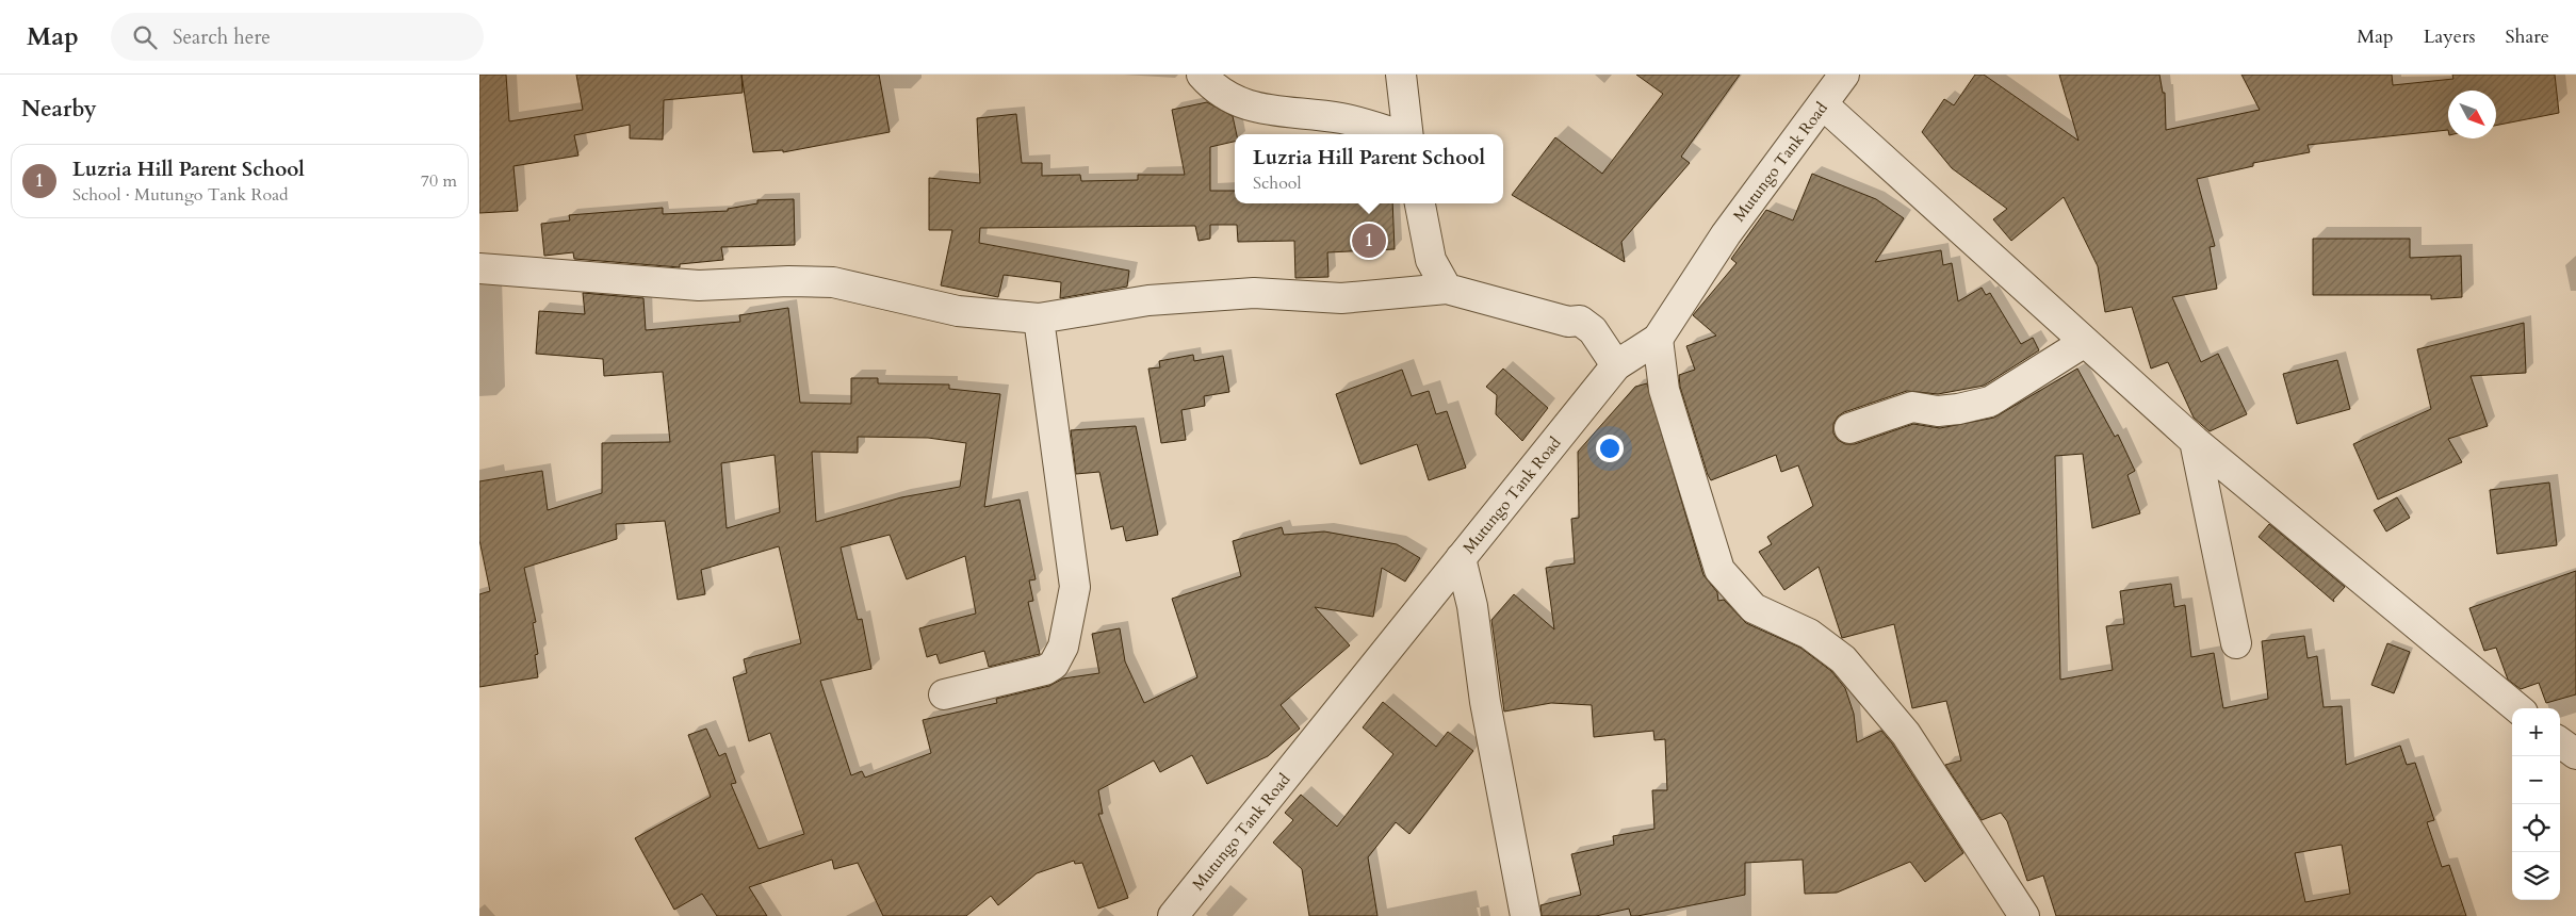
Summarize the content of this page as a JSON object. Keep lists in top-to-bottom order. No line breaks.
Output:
{"streets":{"street":["Mutungo Tank Road"]},"north":"bottom right","page":{"header":"Map","search":"Search here","nav":["Map","Layers","Share"],"heading":"Nearby","popup":["Luzria Hill Parent School","School"],"list":[{"mark":"1","name":"Luzria Hill Parent School","note":"School · Mutungo Tank Road","value":"70 m"}],"pins":"1","map_buttons":["+","−"]}}
